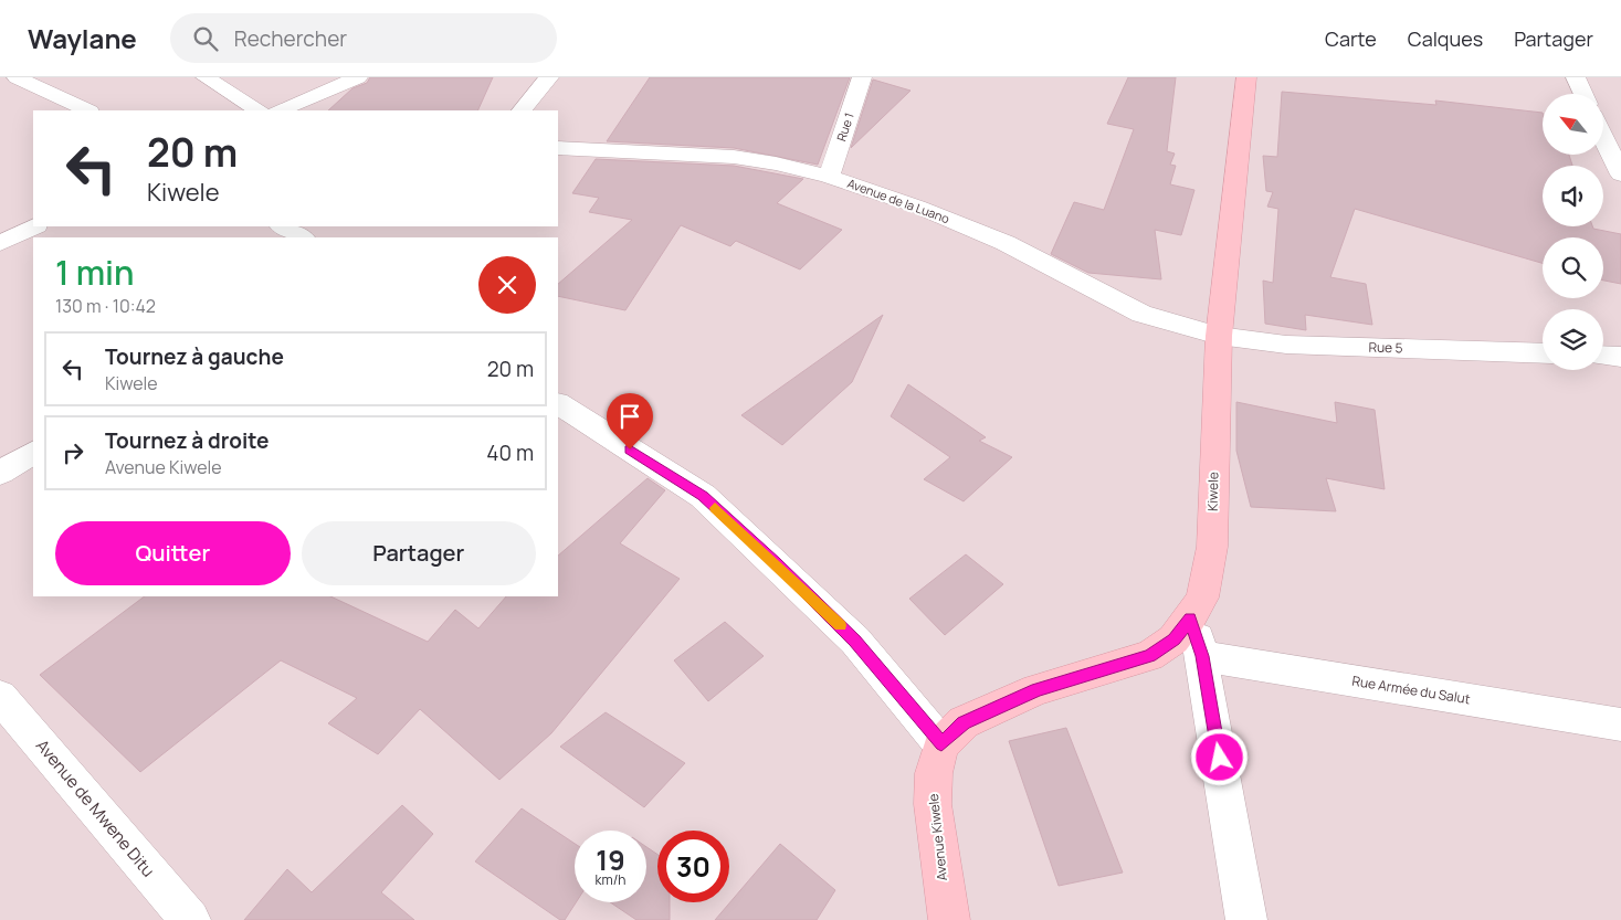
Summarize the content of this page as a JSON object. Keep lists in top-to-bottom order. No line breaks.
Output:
{"streets":{"street":["Rue 1","Avenue de la Luano","Rue 5","Kiwele","Rue Armée du Salut","Avenue de Mwene Ditu","Avenue Kiwele"]},"crossings":[["Rue 1","Avenue de la Luano"],["Avenue de la Luano","Rue 5"],["Avenue de la Luano","Kiwele"],["Rue 5","Kiwele"],["Kiwele","Avenue Kiwele"]],"north":"top left","page":{"header":"Waylane","search":"Rechercher","nav":["Carte","Calques","Partager"],"turn":["20 m","Kiwele"],"heading":["1 min","130 m · 10:42"],"list":[{"name":"Tournez à gauche","note":"Kiwele","value":"20 m"},{"name":"Tournez à droite","note":"Avenue Kiwele","value":"40 m"}],"buttons":["Quitter","Partager"],"speed":"19 km/h","limit":"30"}}
